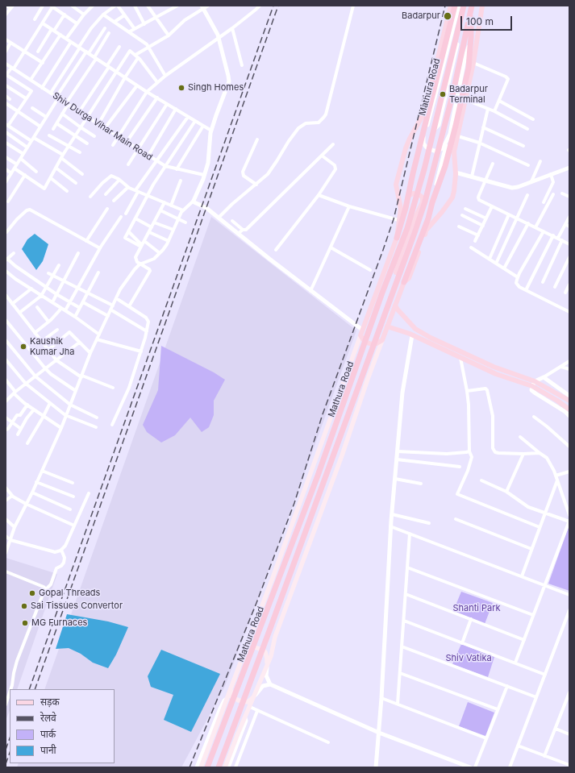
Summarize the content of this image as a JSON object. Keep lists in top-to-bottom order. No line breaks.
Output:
{"streets":{"highway":["Mathura Road"],"street":["Shiv Durga Vihar Main Road"]},"parks":["Shanti Park","Shiv Vatika"],"places":["Badarpur","Singh Homes","Badarpur Terminal","Kaushik Kumar Jha","Gopal Threads","Sai Tissues Convertor","MG Furnaces"],"legend":["सड़क","रेलवे","पार्क","पानी"],"scale_bar":"100 m"}
